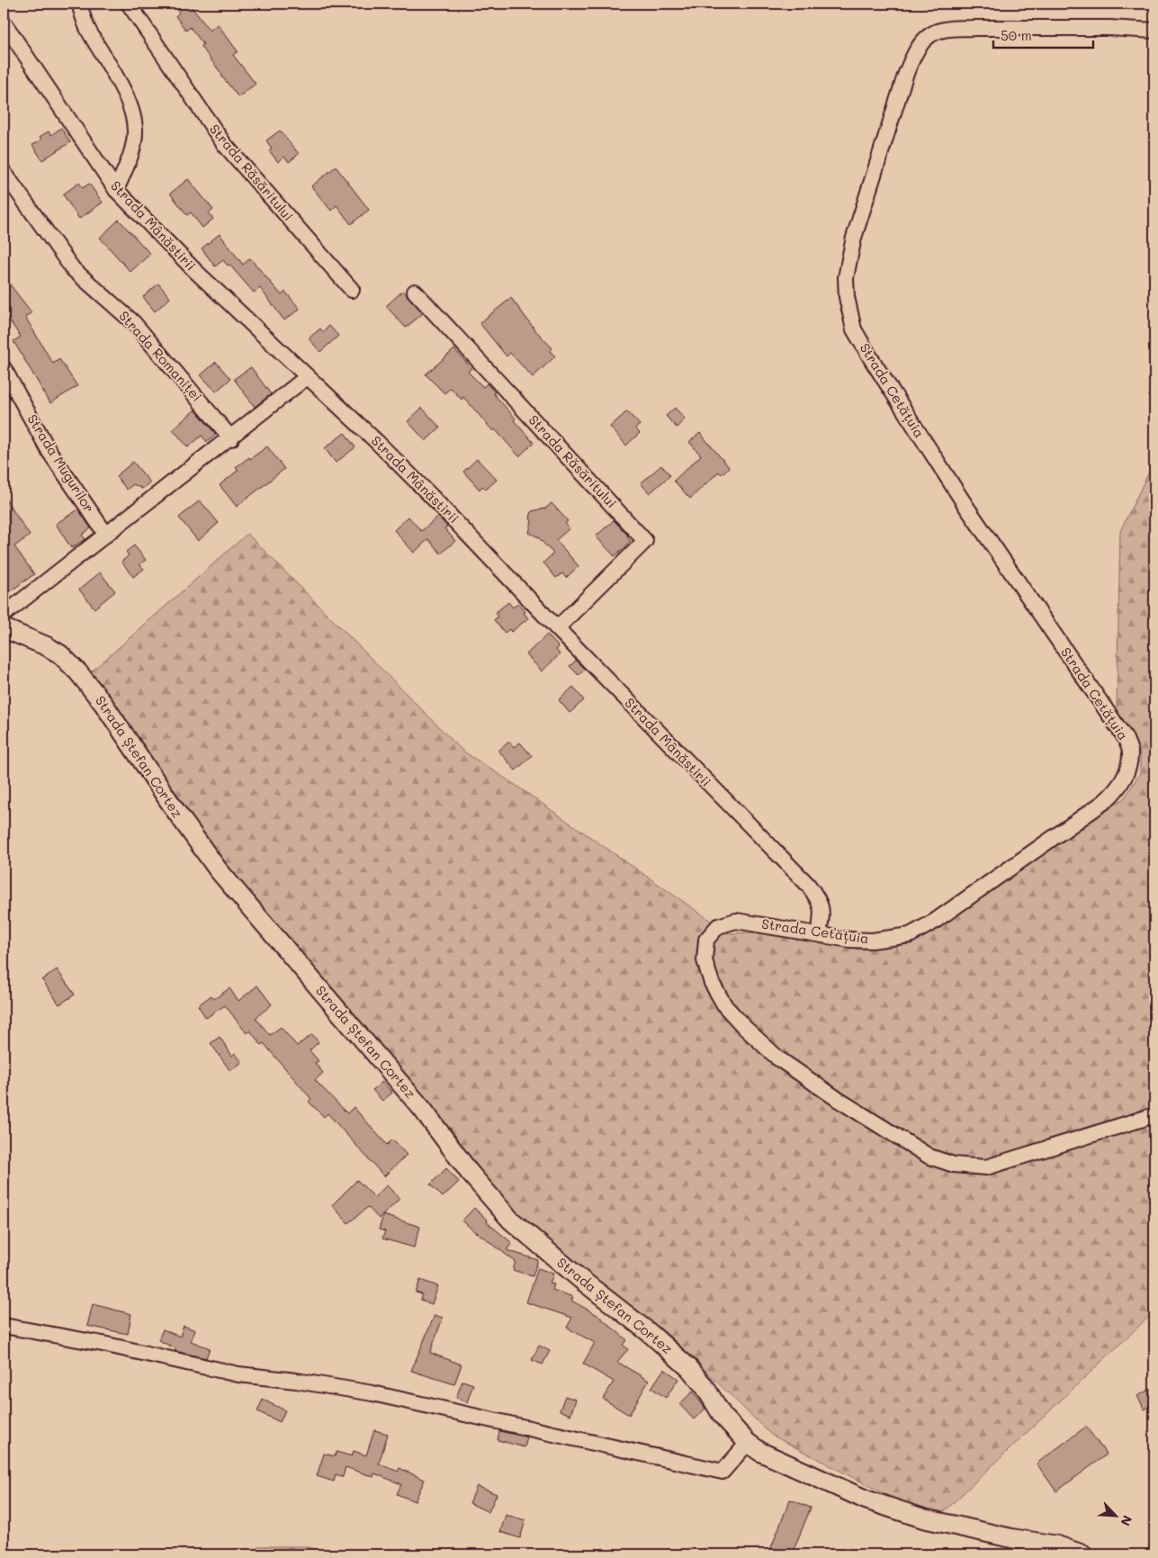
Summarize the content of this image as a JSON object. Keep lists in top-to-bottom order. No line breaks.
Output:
{"streets":{"street":["Strada Răsăritului","Strada Mânăstirii","Strada Romaniței","Strada Cetățuia","Strada Mugurilor","Strada Ștefan Cortez"]},"crossings":[["Strada Răsăritului","Strada Mânăstirii"],["Strada Mânăstirii","Strada Cetățuia"]],"scale_bar":"50 m","north":"bottom right"}
